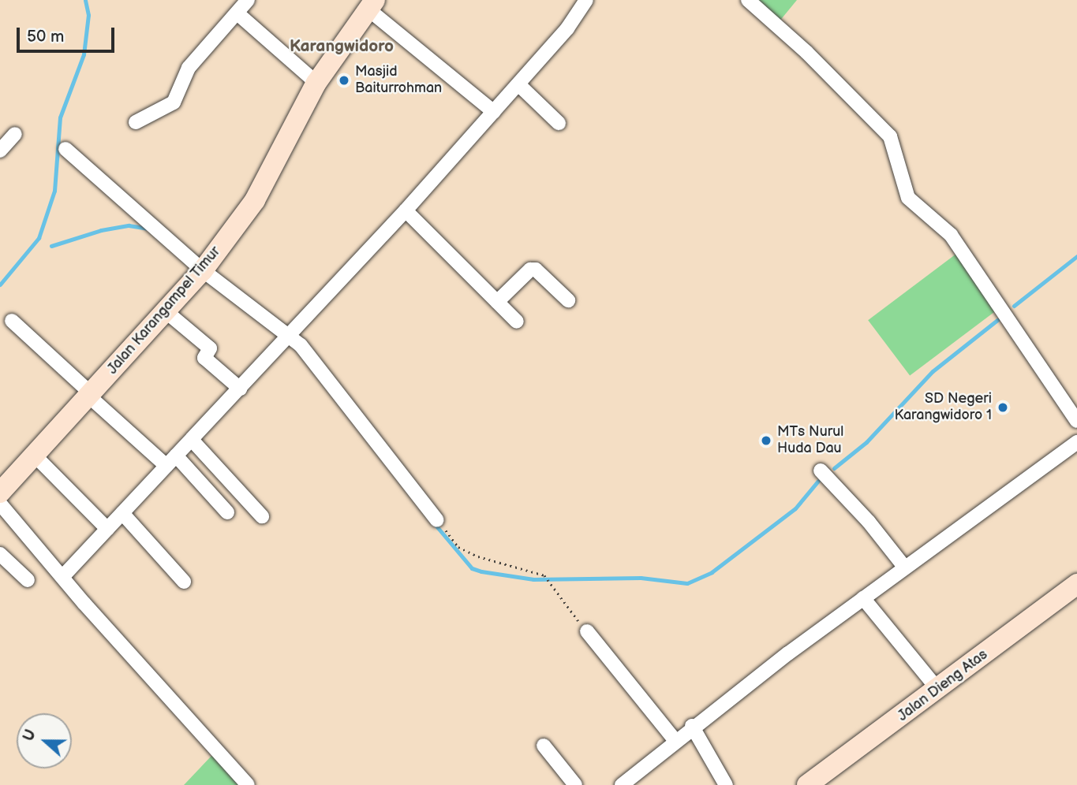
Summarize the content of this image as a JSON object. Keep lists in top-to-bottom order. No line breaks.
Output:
{"streets":{"street":["Jalan Karangampel Timur","Jalan Dieng Atas"]},"districts":["Karangwidoro"],"places":["Masjid Baiturrohman","SD Negeri Karangwidoro 1","MTs Nurul Huda Dau"],"scale_bar":"50 m","north":"left"}
